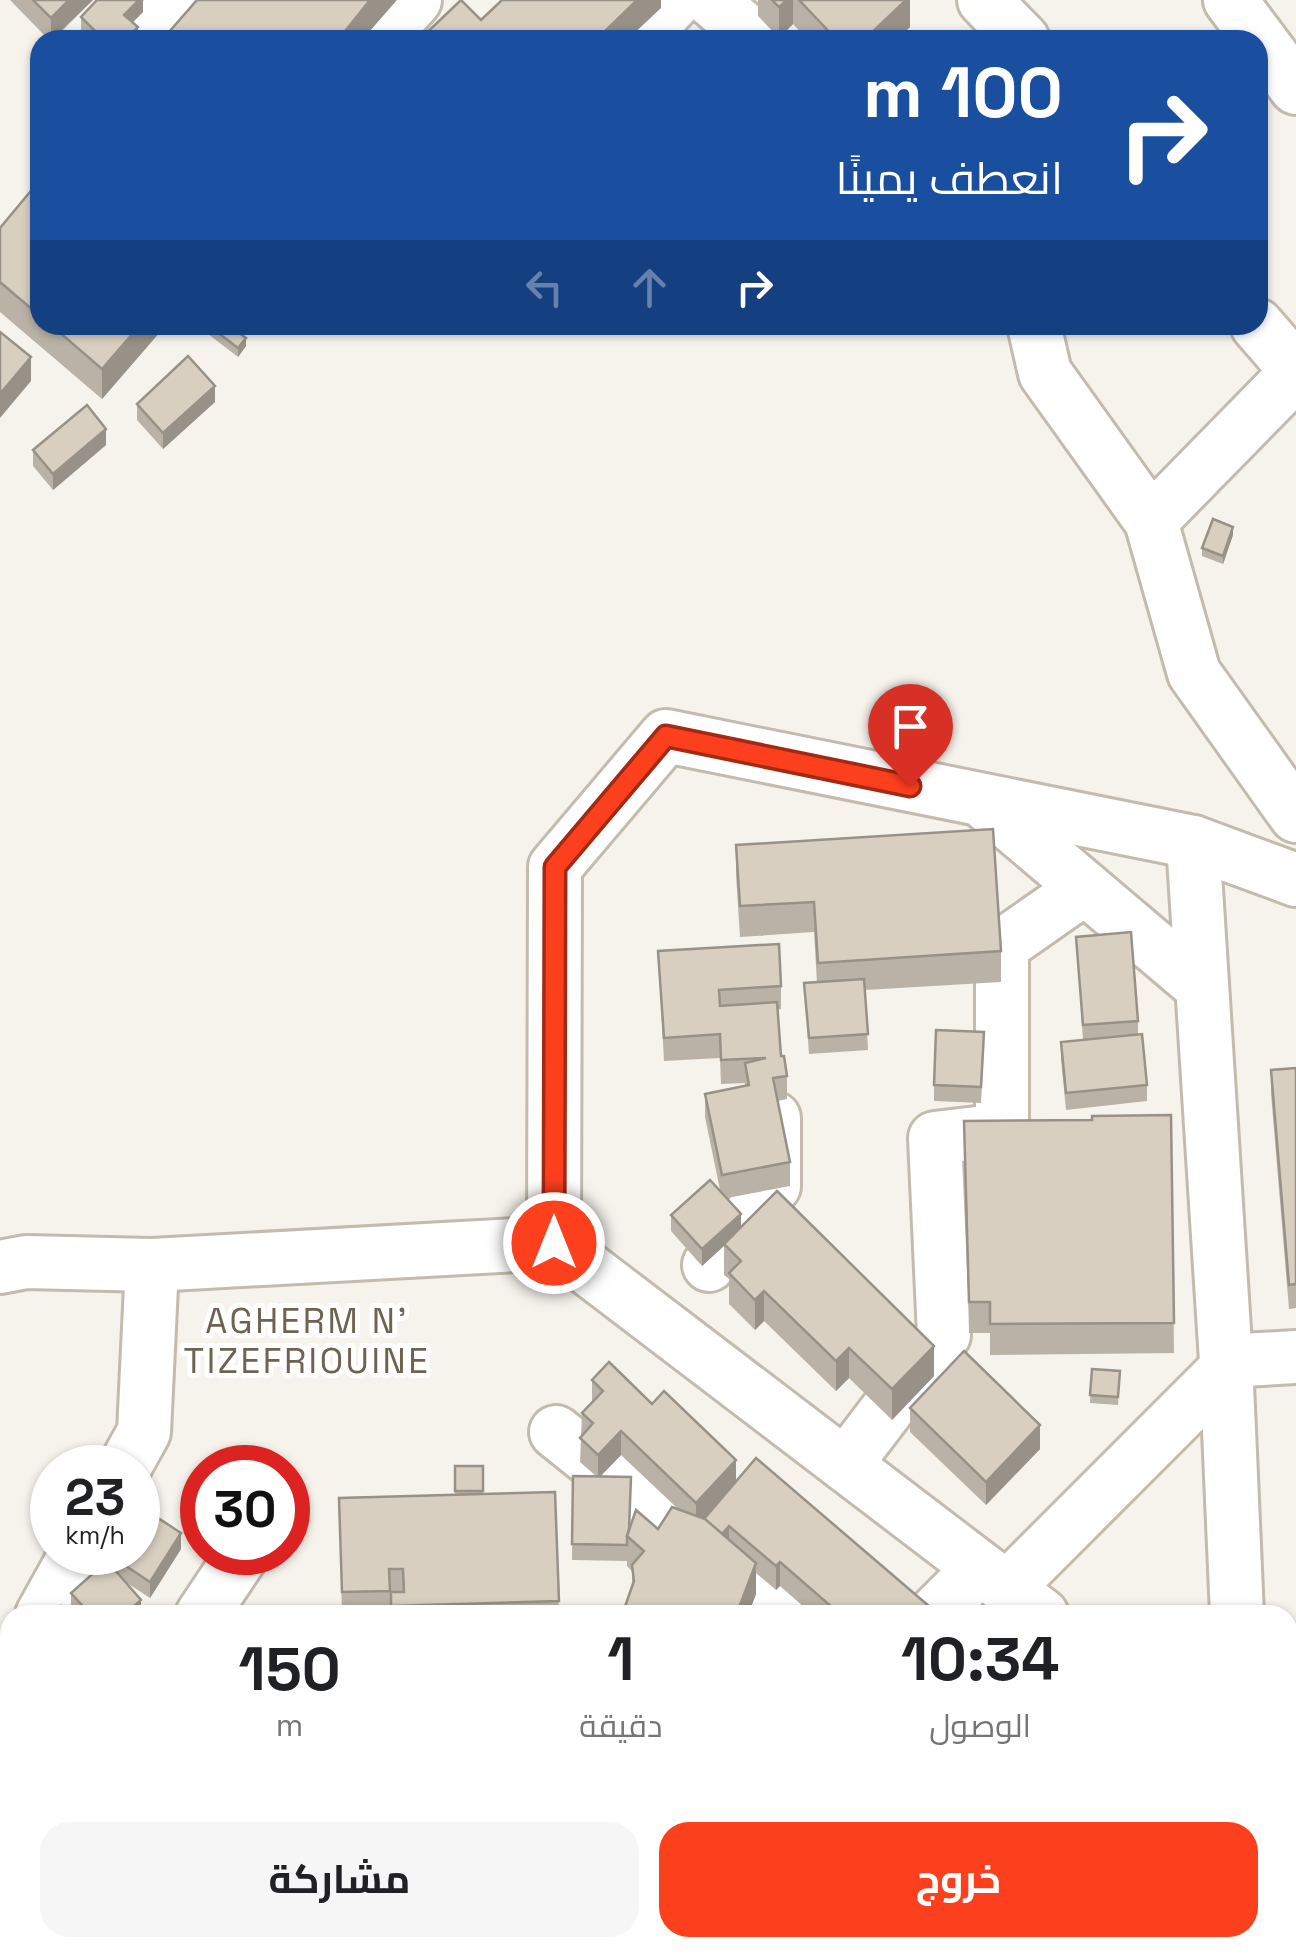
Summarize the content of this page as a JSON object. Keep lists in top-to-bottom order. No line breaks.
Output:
{"districts":["AGHERM N' TIZEFRIOUINE"],"page":{"turn":["100 m","انعطف يمينًا"],"speed":"23 km/h","limit":"30","eta":["10:34","الوصول","1","دقيقة","150","m"],"buttons":["خروج","مشاركة"]}}
